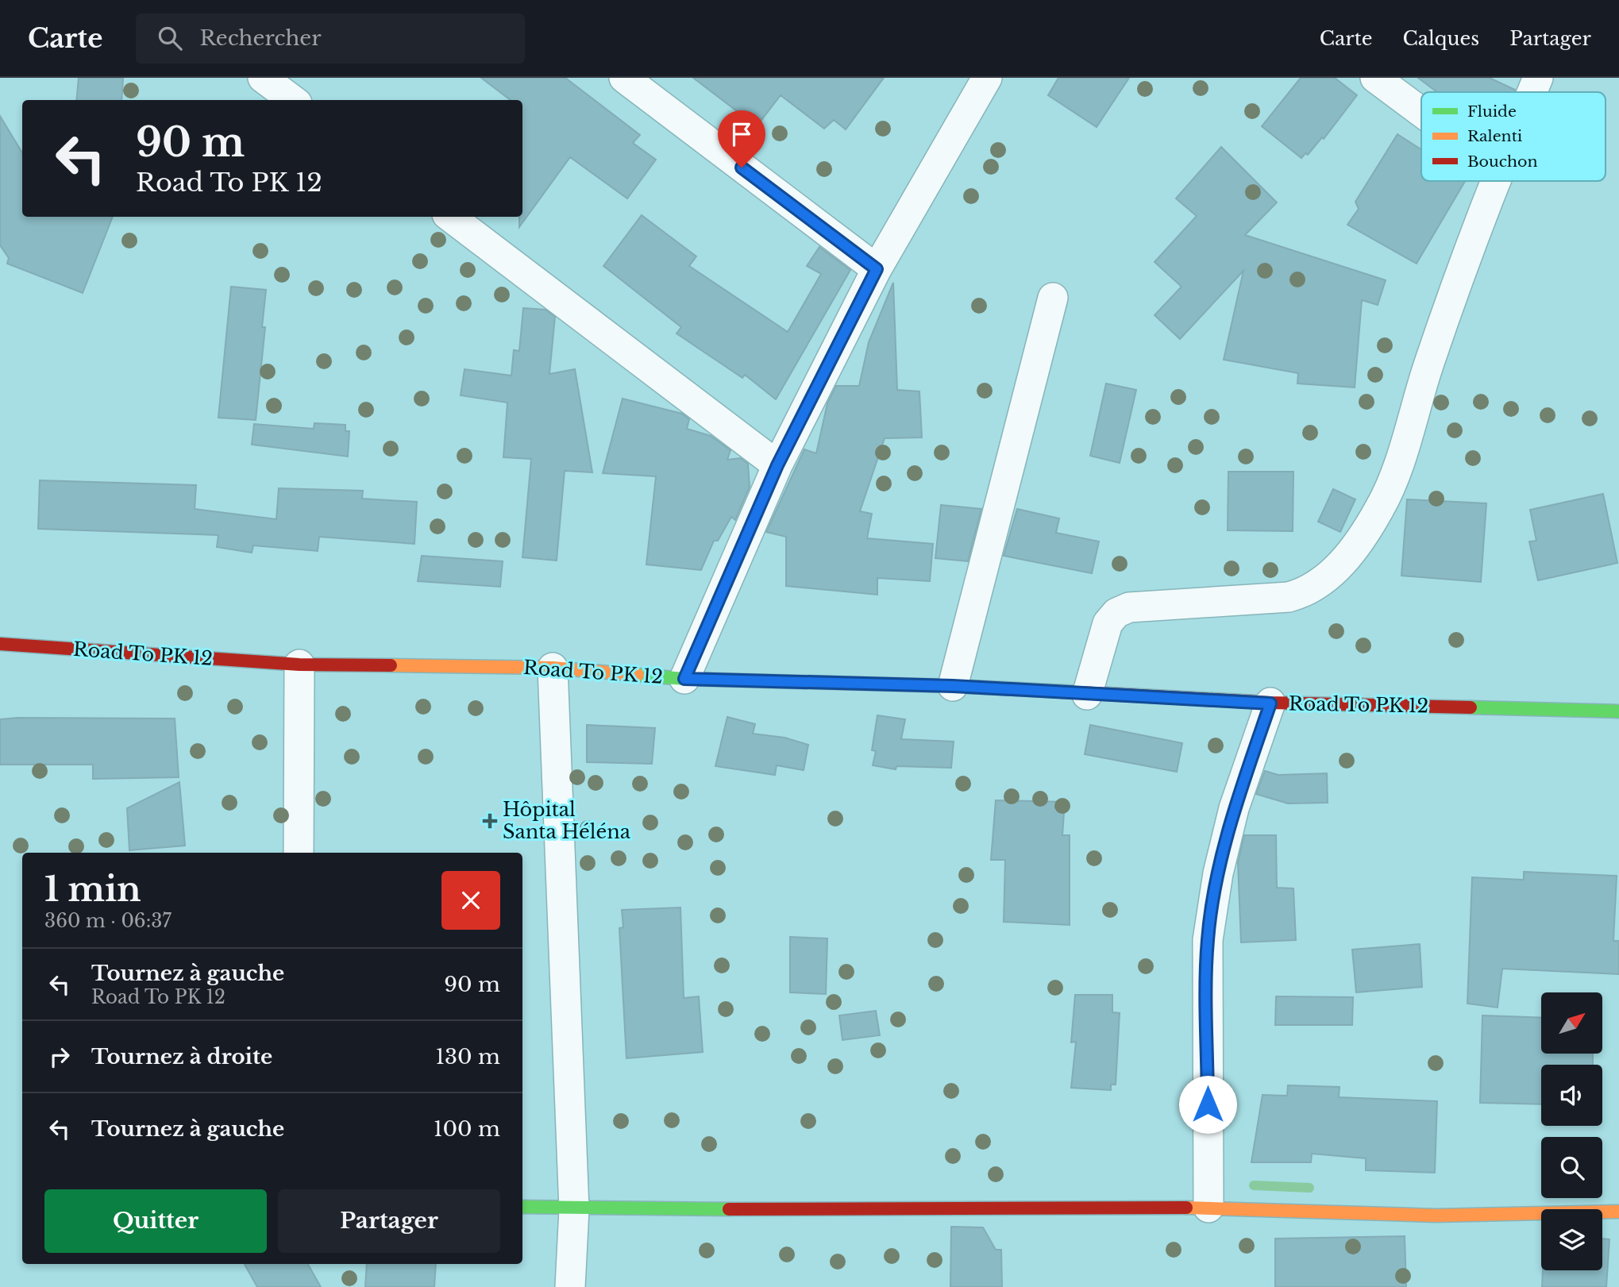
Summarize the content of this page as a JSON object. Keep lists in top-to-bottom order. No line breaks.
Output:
{"streets":{"main road":["Road To PK 12"]},"places":{"health":["Hôpital Santa Héléna"]},"legend":["Fluide","Ralenti","Bouchon"],"north":"top right","page":{"header":"Carte","search":"Rechercher","nav":["Carte","Calques","Partager"],"turn":["90 m","Road To PK 12"],"heading":["1 min","360 m · 06:37"],"list":[{"name":"Tournez à gauche","note":"Road To PK 12","value":"90 m"},{"name":"Tournez à droite","value":"130 m"},{"name":"Tournez à gauche","value":"100 m"}],"buttons":["Quitter","Partager"]}}
